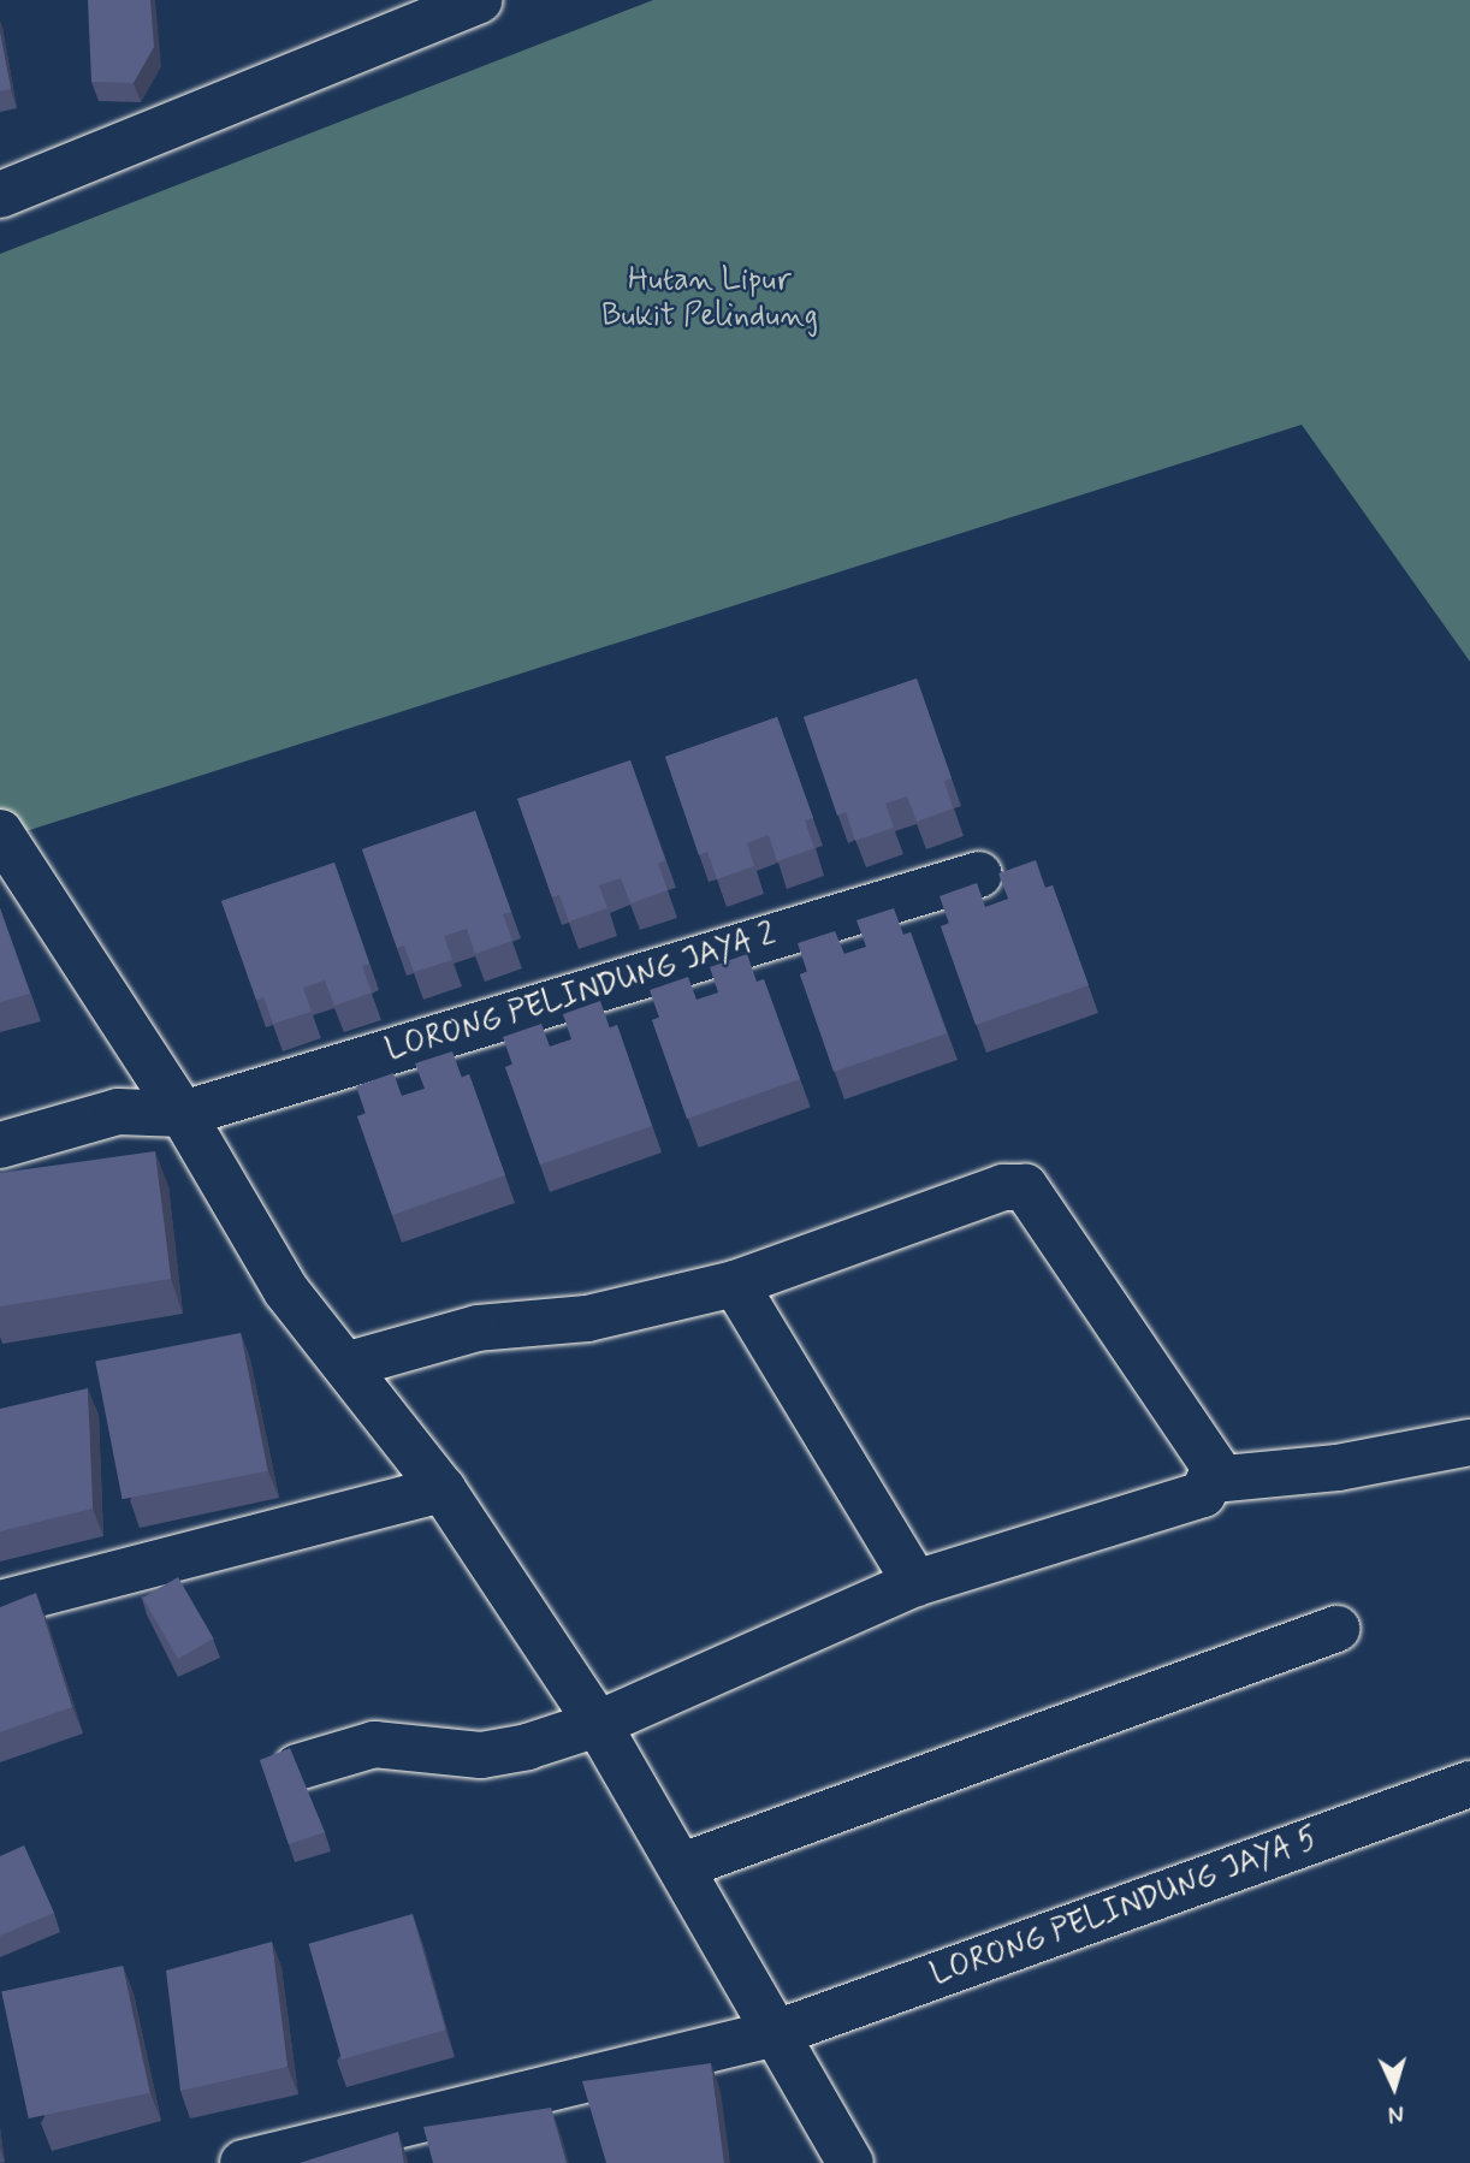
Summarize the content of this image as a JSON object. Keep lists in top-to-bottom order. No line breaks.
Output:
{"streets":{"street":["LORONG PELINDUNG JAYA 2","LORONG PELINDUNG JAYA 5"]},"parks":["Hutan Lipur Bukit Pelindung"],"north":"bottom"}
